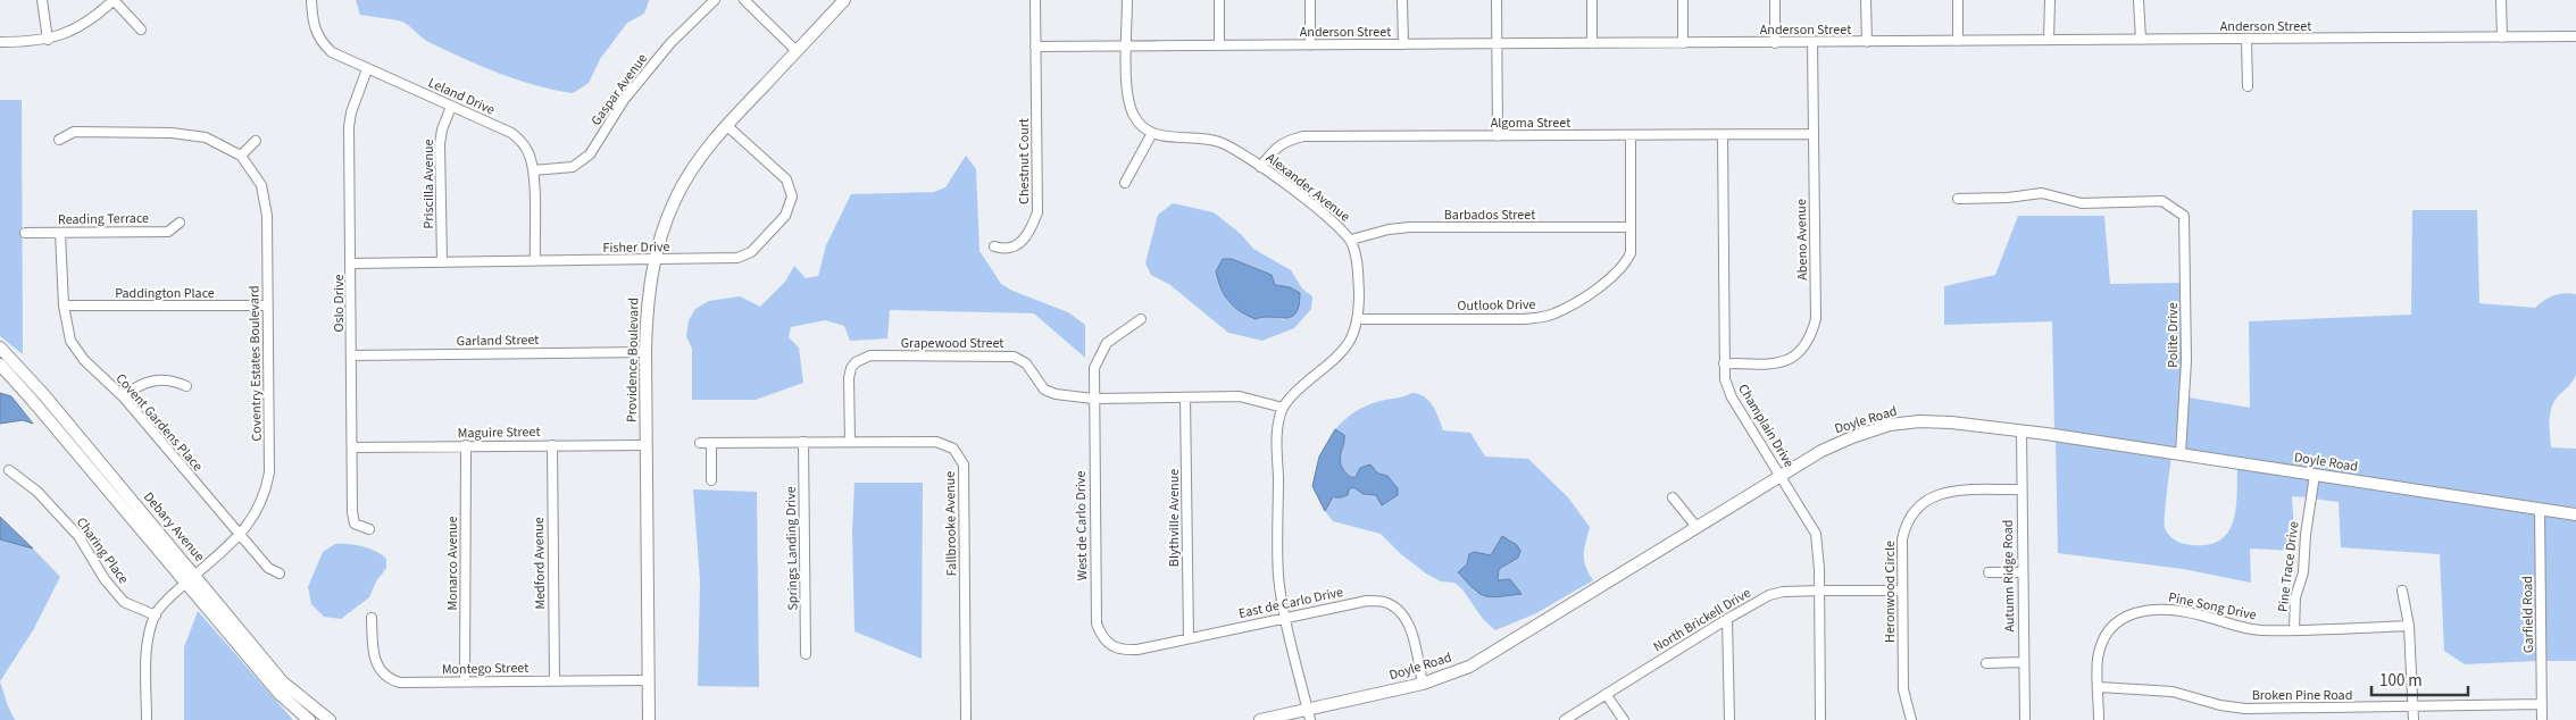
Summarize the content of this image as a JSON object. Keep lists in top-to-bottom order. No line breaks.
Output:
{"streets":{"main road":["Providence Boulevard","Doyle Road","Debary Avenue"],"street":["Anderson Street","Gaspar Avenue","Leland Drive","Algoma Street","Chestnut Court","Priscilla Avenue","Alexander Avenue","Barbados Street","Reading Terrace","Abeno Avenue","Fisher Drive","Paddington Place","Oslo Drive","Outlook Drive","Polite Drive","Garland Street","Grapewood Street","Coventry Estates Boulevard","Covent Gardens Place","Champlain Drive","Maguire Street","Blythville Avenue","Fallbrooke Avenue","West de Carlo Drive","Springs Landing Drive","Charing Place","Monarco Avenue","Medford Avenue","Pine Trace Drive","Autumn Ridge Road","Heronwood Circle","East de Carlo Drive","Pine Song Drive","Garfield Road","North Brickell Drive","Montego Street","Broken Pine Road"]},"crossings":[["Anderson Street","Chestnut Court"],["Anderson Street","Abeno Avenue"],["Gaspar Avenue","Leland Drive"],["Leland Drive","Priscilla Avenue"],["Leland Drive","Fisher Drive"],["Leland Drive","Oslo Drive"],["Algoma Street","Alexander Avenue"],["Algoma Street","Abeno Avenue"],["Algoma Street","Outlook Drive"],["Algoma Street","Champlain Drive"],["Priscilla Avenue","Fisher Drive"],["Alexander Avenue","Barbados Street"],["Alexander Avenue","Outlook Drive"],["Alexander Avenue","Grapewood Street"],["Alexander Avenue","Doyle Road"],["Alexander Avenue","East de Carlo Drive"],["Barbados Street","Outlook Drive"],["Reading Terrace","Covent Gardens Place"],["Abeno Avenue","Champlain Drive"],["Fisher Drive","Oslo Drive"],["Fisher Drive","Providence Boulevard"],["Paddington Place","Coventry Estates Boulevard"],["Paddington Place","Covent Gardens Place"],["Oslo Drive","Garland Street"],["Oslo Drive","Maguire Street"],["Polite Drive","Doyle Road"],["Garland Street","Providence Boulevard"],["Grapewood Street","Blythville Avenue"],["Grapewood Street","Fallbrooke Avenue"],["Grapewood Street","West de Carlo Drive"],["Providence Boulevard","Maguire Street"],["Providence Boulevard","Montego Street"],["Coventry Estates Boulevard","Covent Gardens Place"],["Coventry Estates Boulevard","Debary Avenue"],["Coventry Estates Boulevard","Charing Place"],["Doyle Road","Champlain Drive"],["Doyle Road","Pine Trace Drive"],["Doyle Road","Autumn Ridge Road"],["Doyle Road","East de Carlo Drive"],["Doyle Road","Garfield Road"],["Champlain Drive","North Brickell Drive"],["Maguire Street","Monarco Avenue"],["Maguire Street","Medford Avenue"],["Blythville Avenue","East de Carlo Drive"],["Fallbrooke Avenue","Springs Landing Drive"],["West de Carlo Drive","East de Carlo Drive"],["Monarco Avenue","Montego Street"],["Medford Avenue","Montego Street"],["Pine Trace Drive","Pine Song Drive"],["Autumn Ridge Road","Heronwood Circle"],["Heronwood Circle","North Brickell Drive"],["Pine Song Drive","Broken Pine Road"],["Garfield Road","Broken Pine Road"]],"scale_bar":"100 m"}
